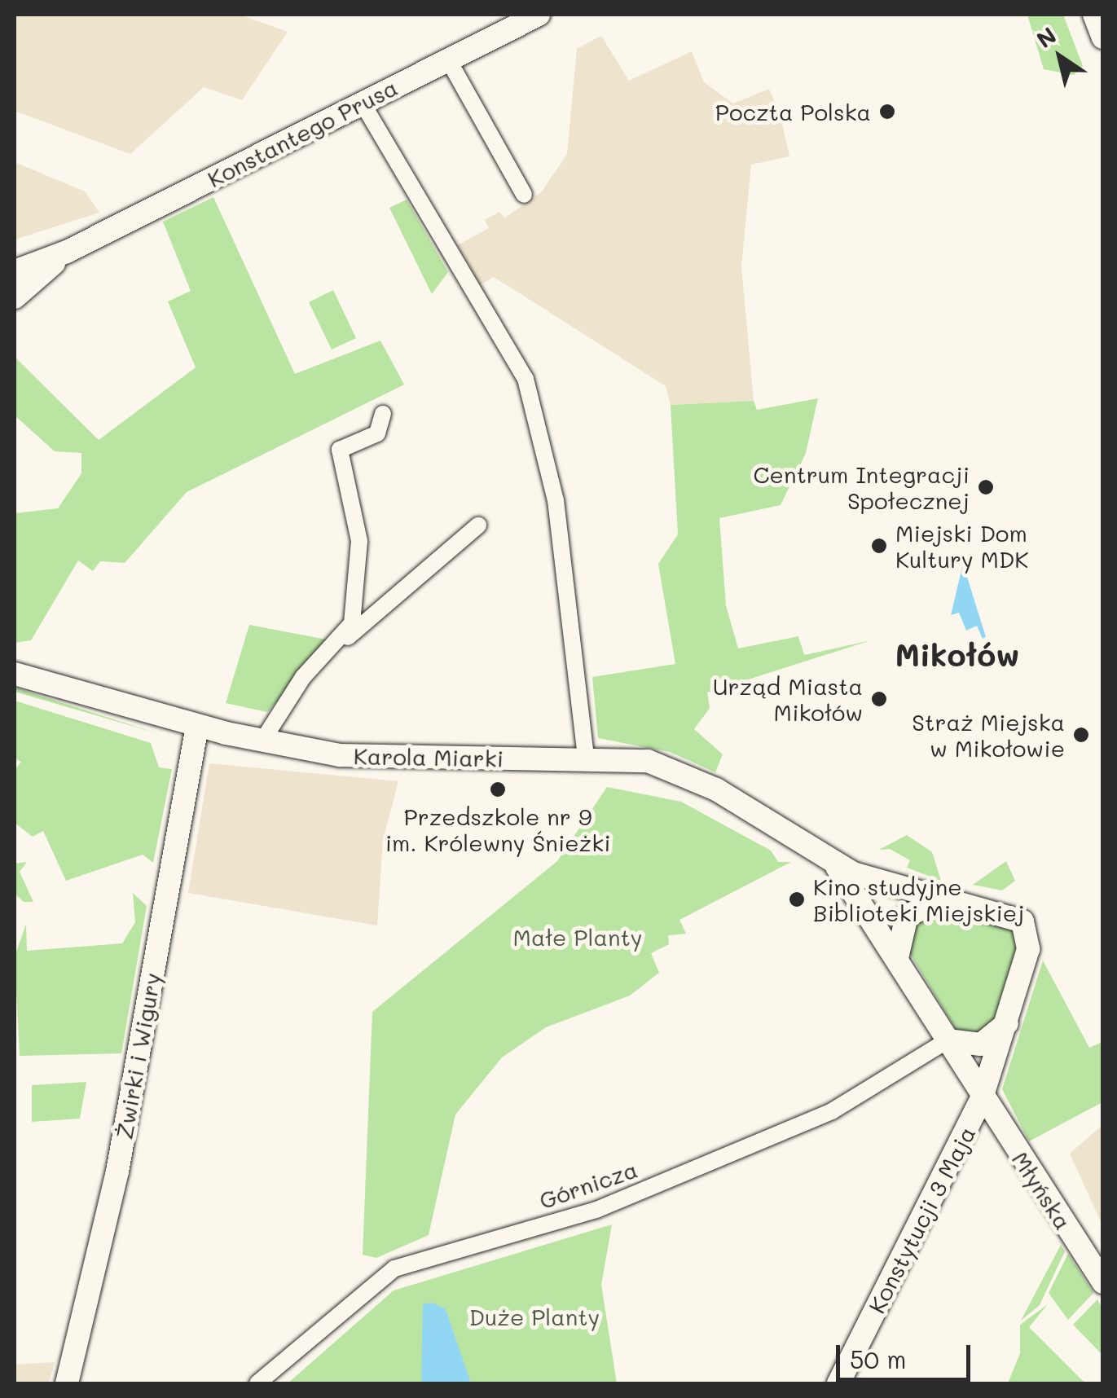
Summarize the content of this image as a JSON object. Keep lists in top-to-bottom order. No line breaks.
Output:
{"streets":{"street":["Konstantego Prusa","Karola Miarki","Żwirki i Wigury","Górnicza","Młyńska","Konstytucji 3 Maja"]},"crossings":[["Karola Miarki","Żwirki i Wigury"],["Karola Miarki","Górnicza"],["Karola Miarki","Młyńska"],["Karola Miarki","Konstytucji 3 Maja"],["Górnicza","Młyńska"],["Górnicza","Konstytucji 3 Maja"],["Młyńska","Konstytucji 3 Maja"]],"districts":["Mikołów"],"parks":["Małe Planty","Duże Planty"],"places":["Poczta Polska","Centrum Integracji Społecznej","Miejski Dom Kultury MDK","Urząd Miasta Mikołów","Straż Miejska w Mikołowie","Przedszkole nr 9 im. Królewny Śnieżki","Kino studyjne Biblioteki Miejskiej"],"scale_bar":"50 m","north":"top left"}
